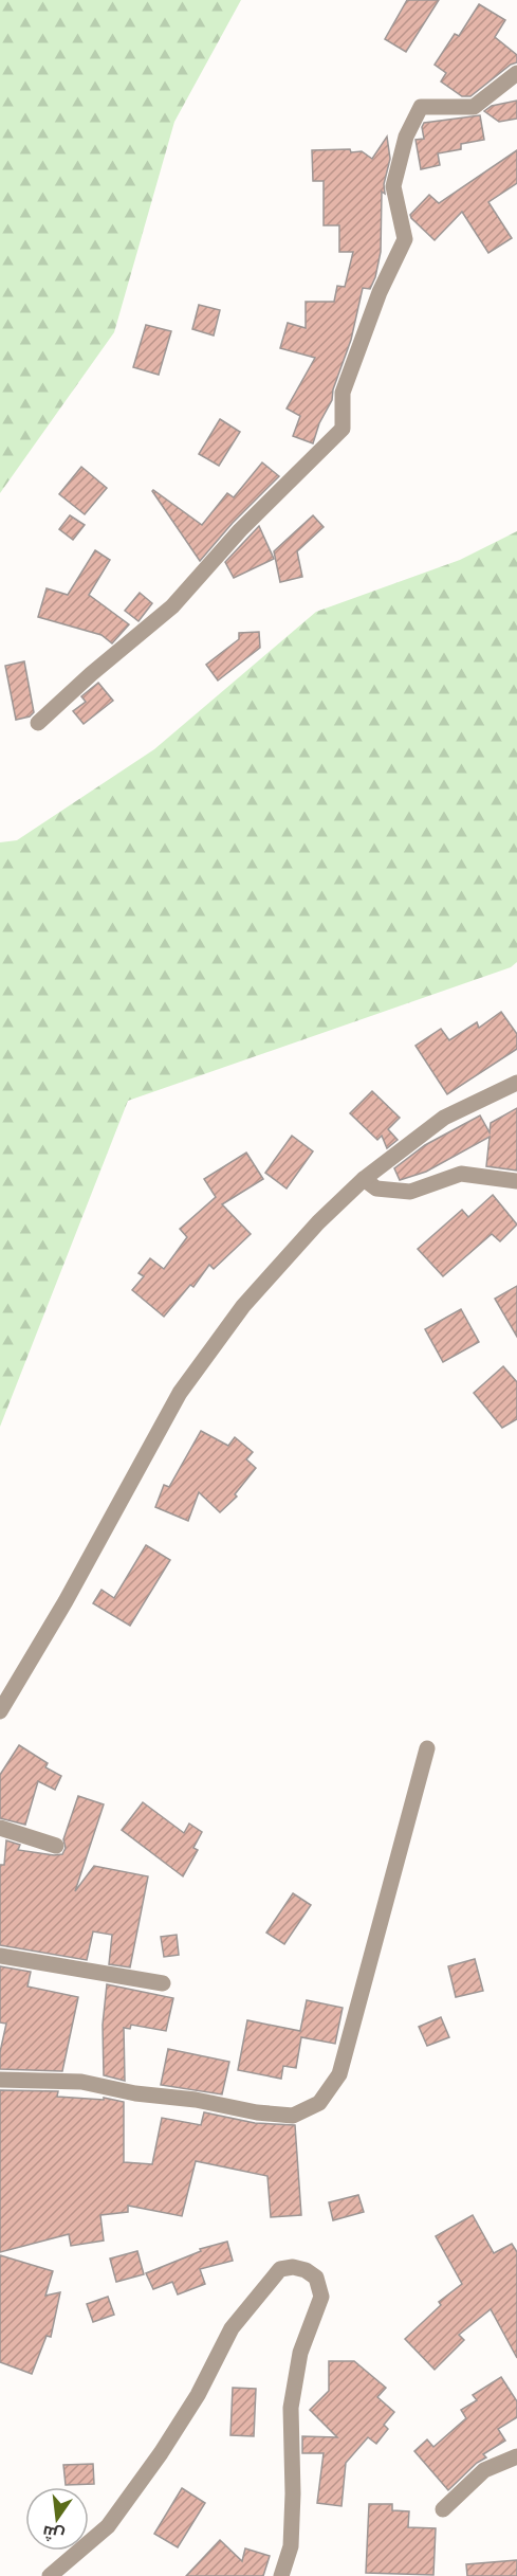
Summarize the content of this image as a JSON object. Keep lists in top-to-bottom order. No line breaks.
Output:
{"north":"bottom"}
